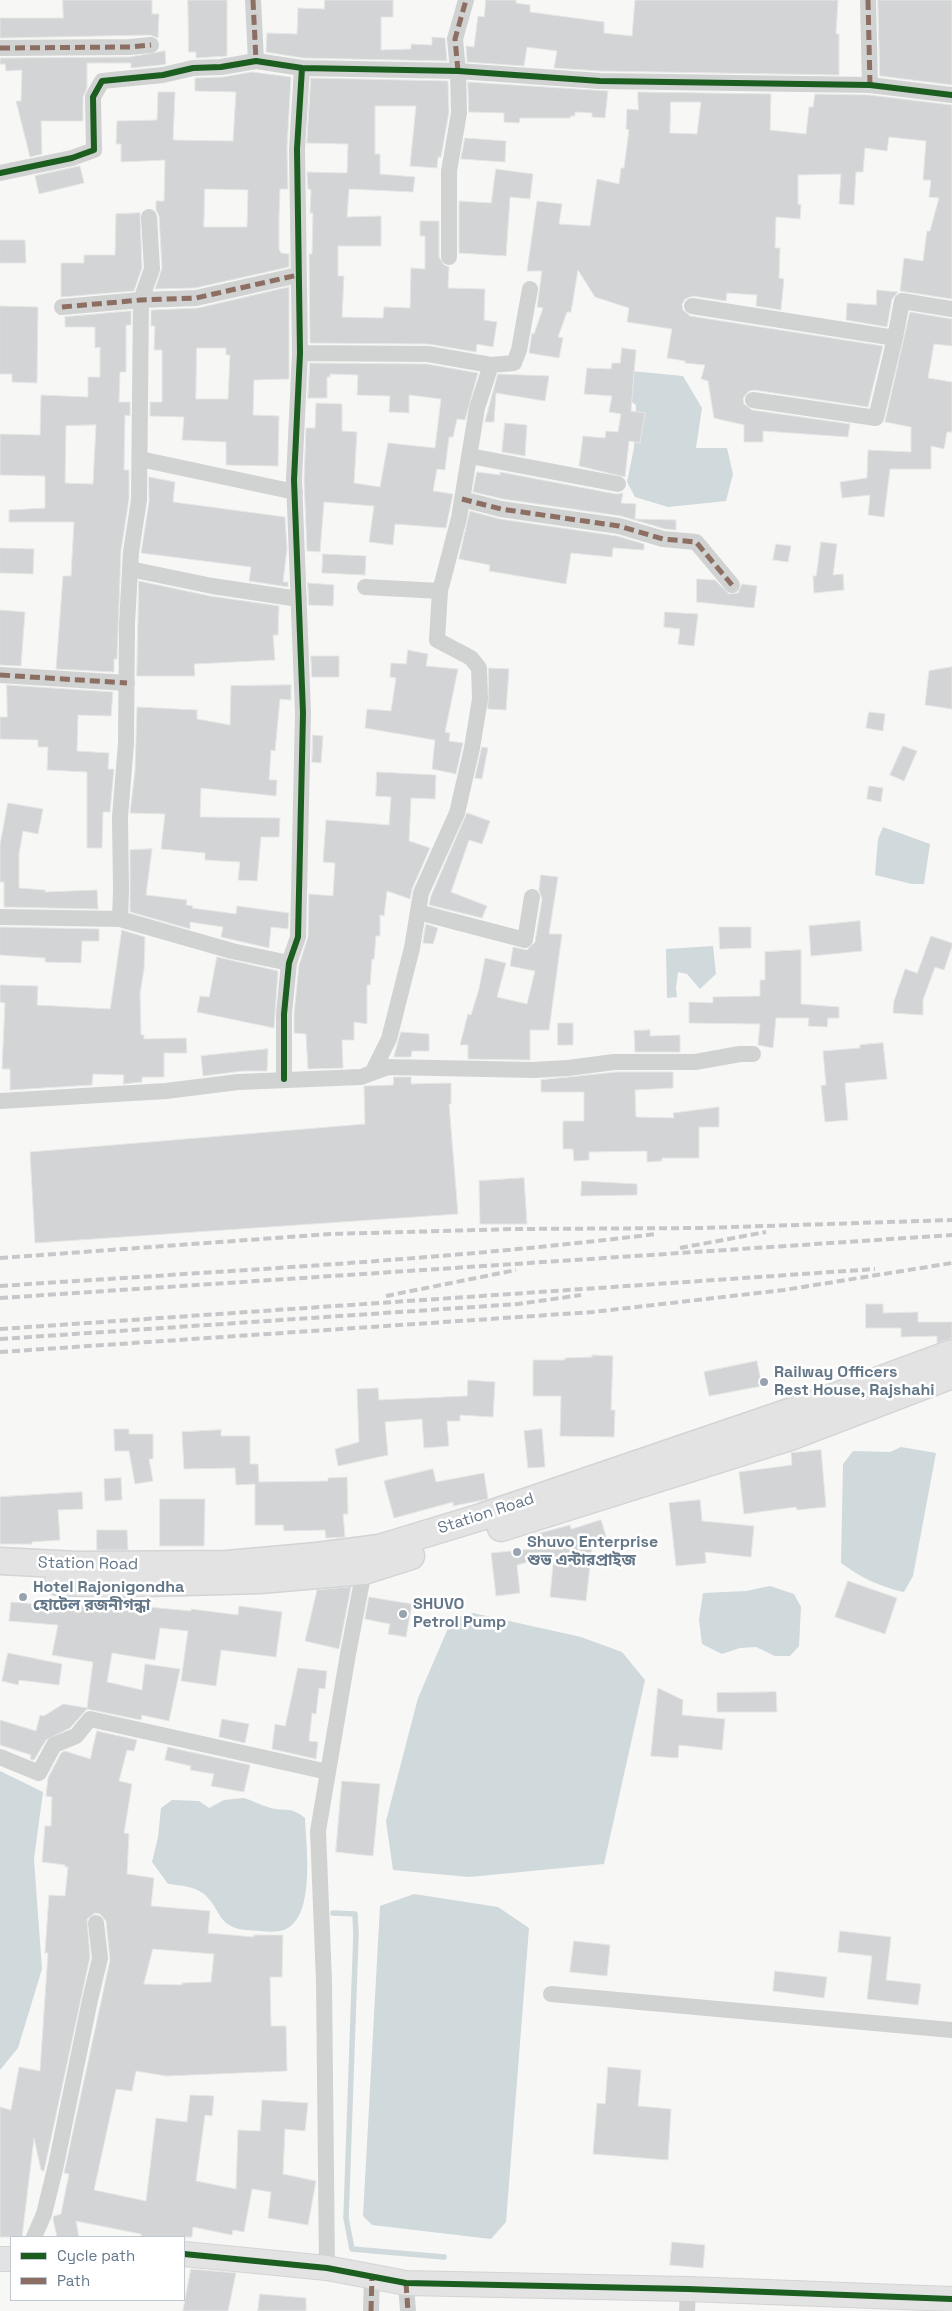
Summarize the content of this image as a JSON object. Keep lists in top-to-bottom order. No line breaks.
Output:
{"streets":{"main road":["Station Road"]},"places":["Railway Officers Rest House, Rajshahi","Shuvo Enterprise শুভ এন্টারপ্রাইজ","Hotel Rajonigondha হোটেল রজনীগন্ধা","SHUVO Petrol Pump"],"legend":["Cycle path","Path"]}
